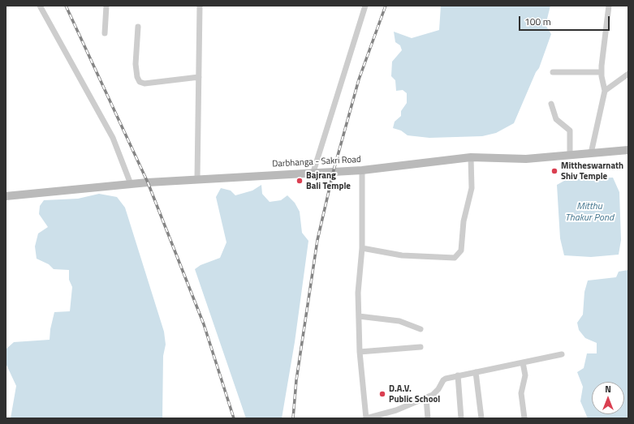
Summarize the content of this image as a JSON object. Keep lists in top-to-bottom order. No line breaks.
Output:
{"streets":{"main road":["Darbhanga - Sakri Road"]},"water":["Mitthu Thakur Pond"],"places":["Mittheswarnath Shiv Temple","Bajrang Bali Temple","D.A.V. Public School"],"scale_bar":"100 m","north":"top"}
